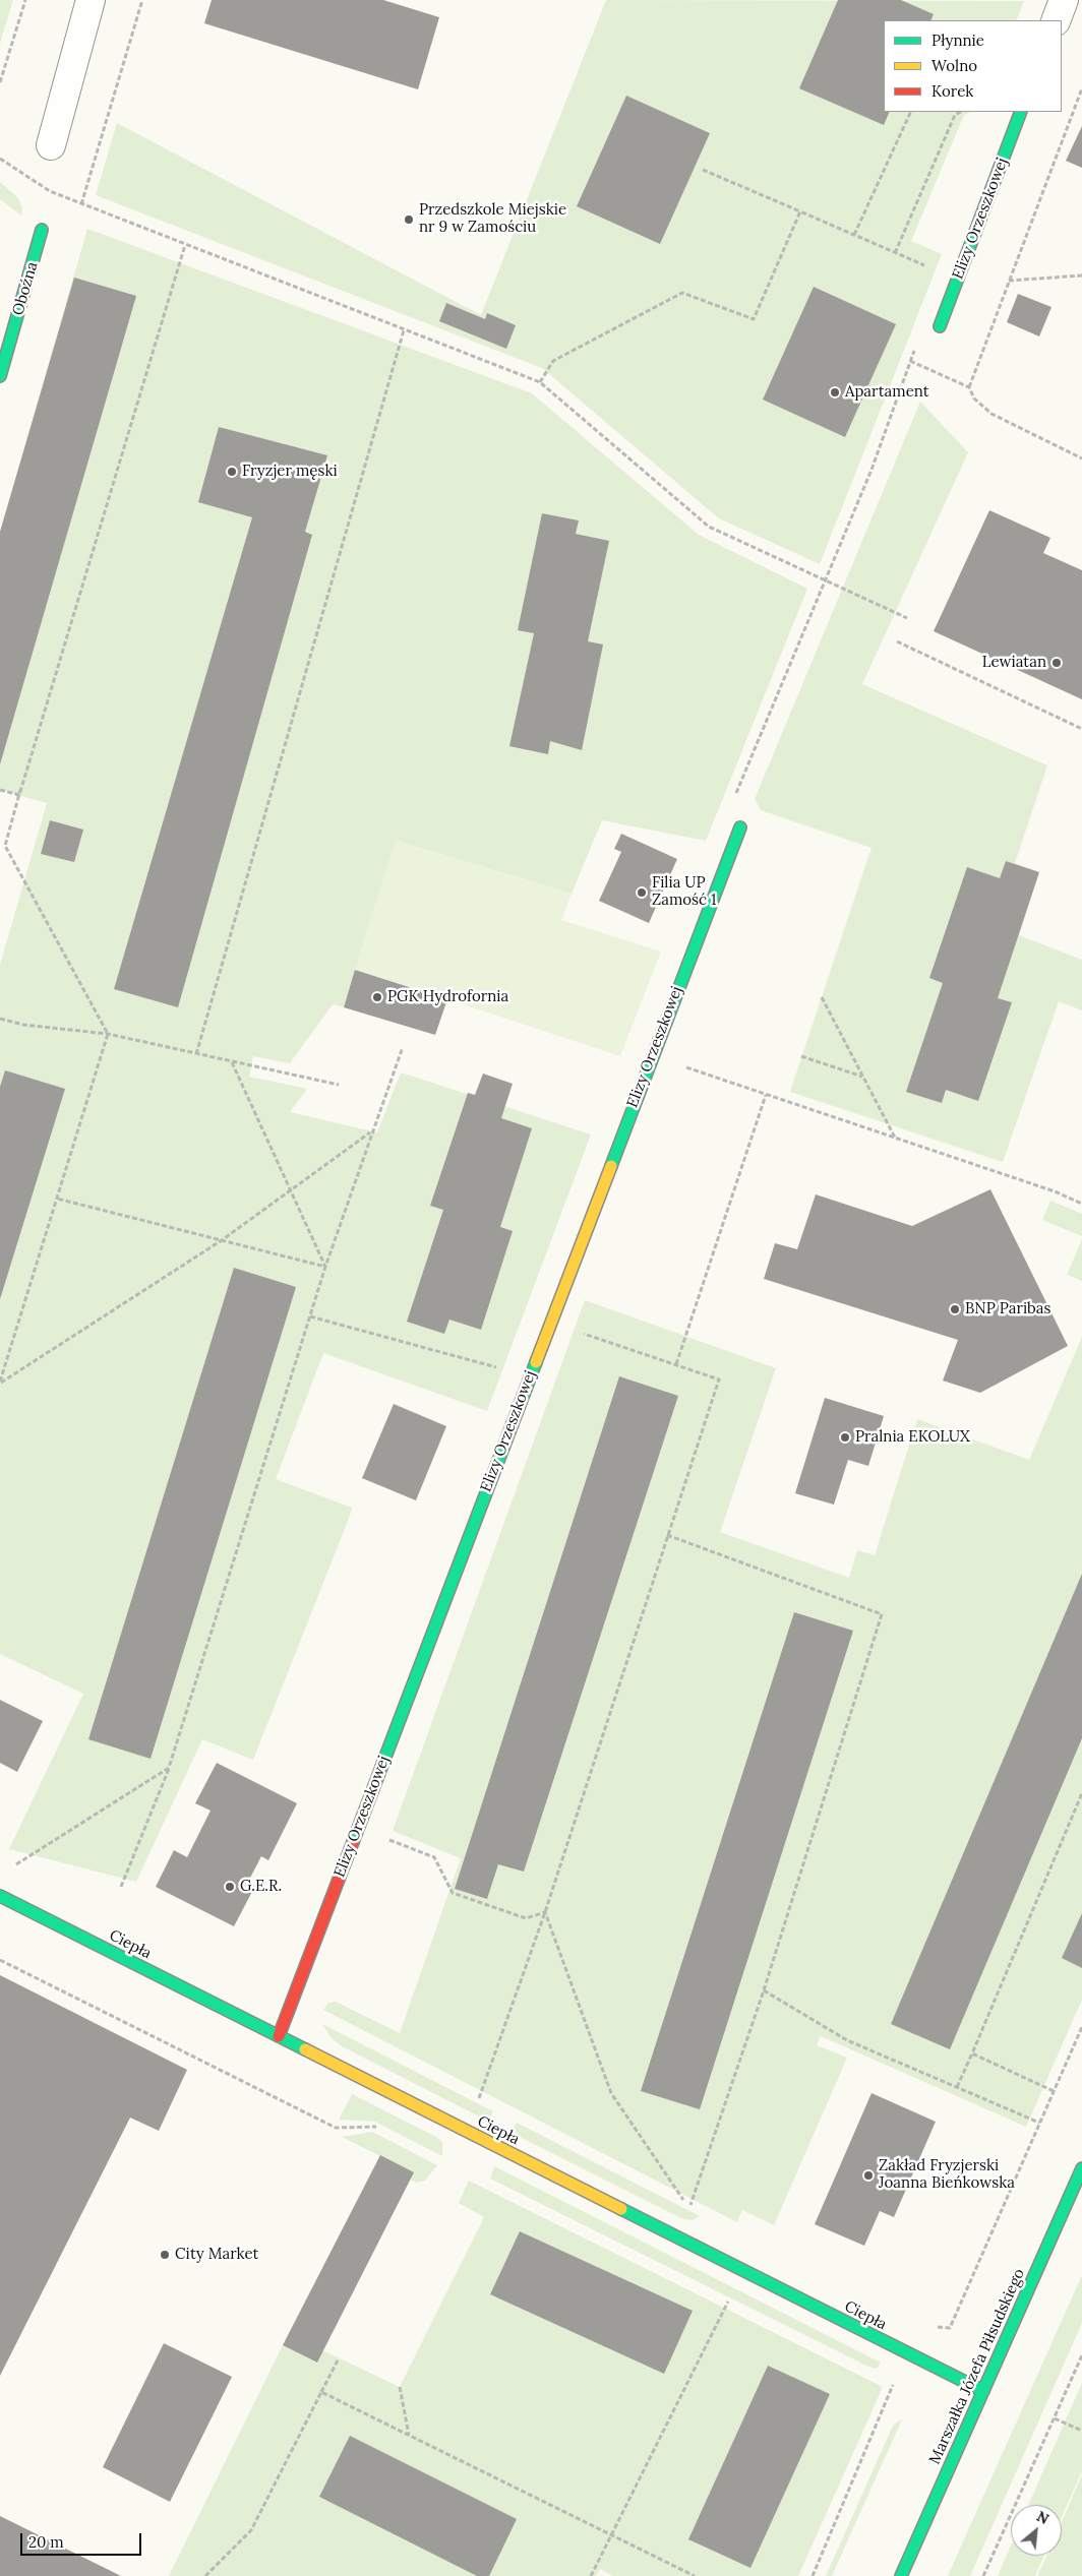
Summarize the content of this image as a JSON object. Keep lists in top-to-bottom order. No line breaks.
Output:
{"streets":{"street":["Elizy Orzeszkowej","Oboźna","Ciepła","Marszałka Józefa Piłsudskiego"]},"crossings":[["Elizy Orzeszkowej","Ciepła"],["Ciepła","Marszałka Józefa Piłsudskiego"]],"places":["Przedszkole Miejskie nr 9 w Zamościu","Apartament","Fryzjer męski","Lewiatan","Filia UP Zamość 1","PGK Hydrofornia","BNP Paribas","Pralnia EKOLUX","G.E.R.","Zakład Fryzjerski Joanna Bieńkowska","City Market"],"legend":["Płynnie","Wolno","Korek"],"scale_bar":"20 m","north":"top right"}
